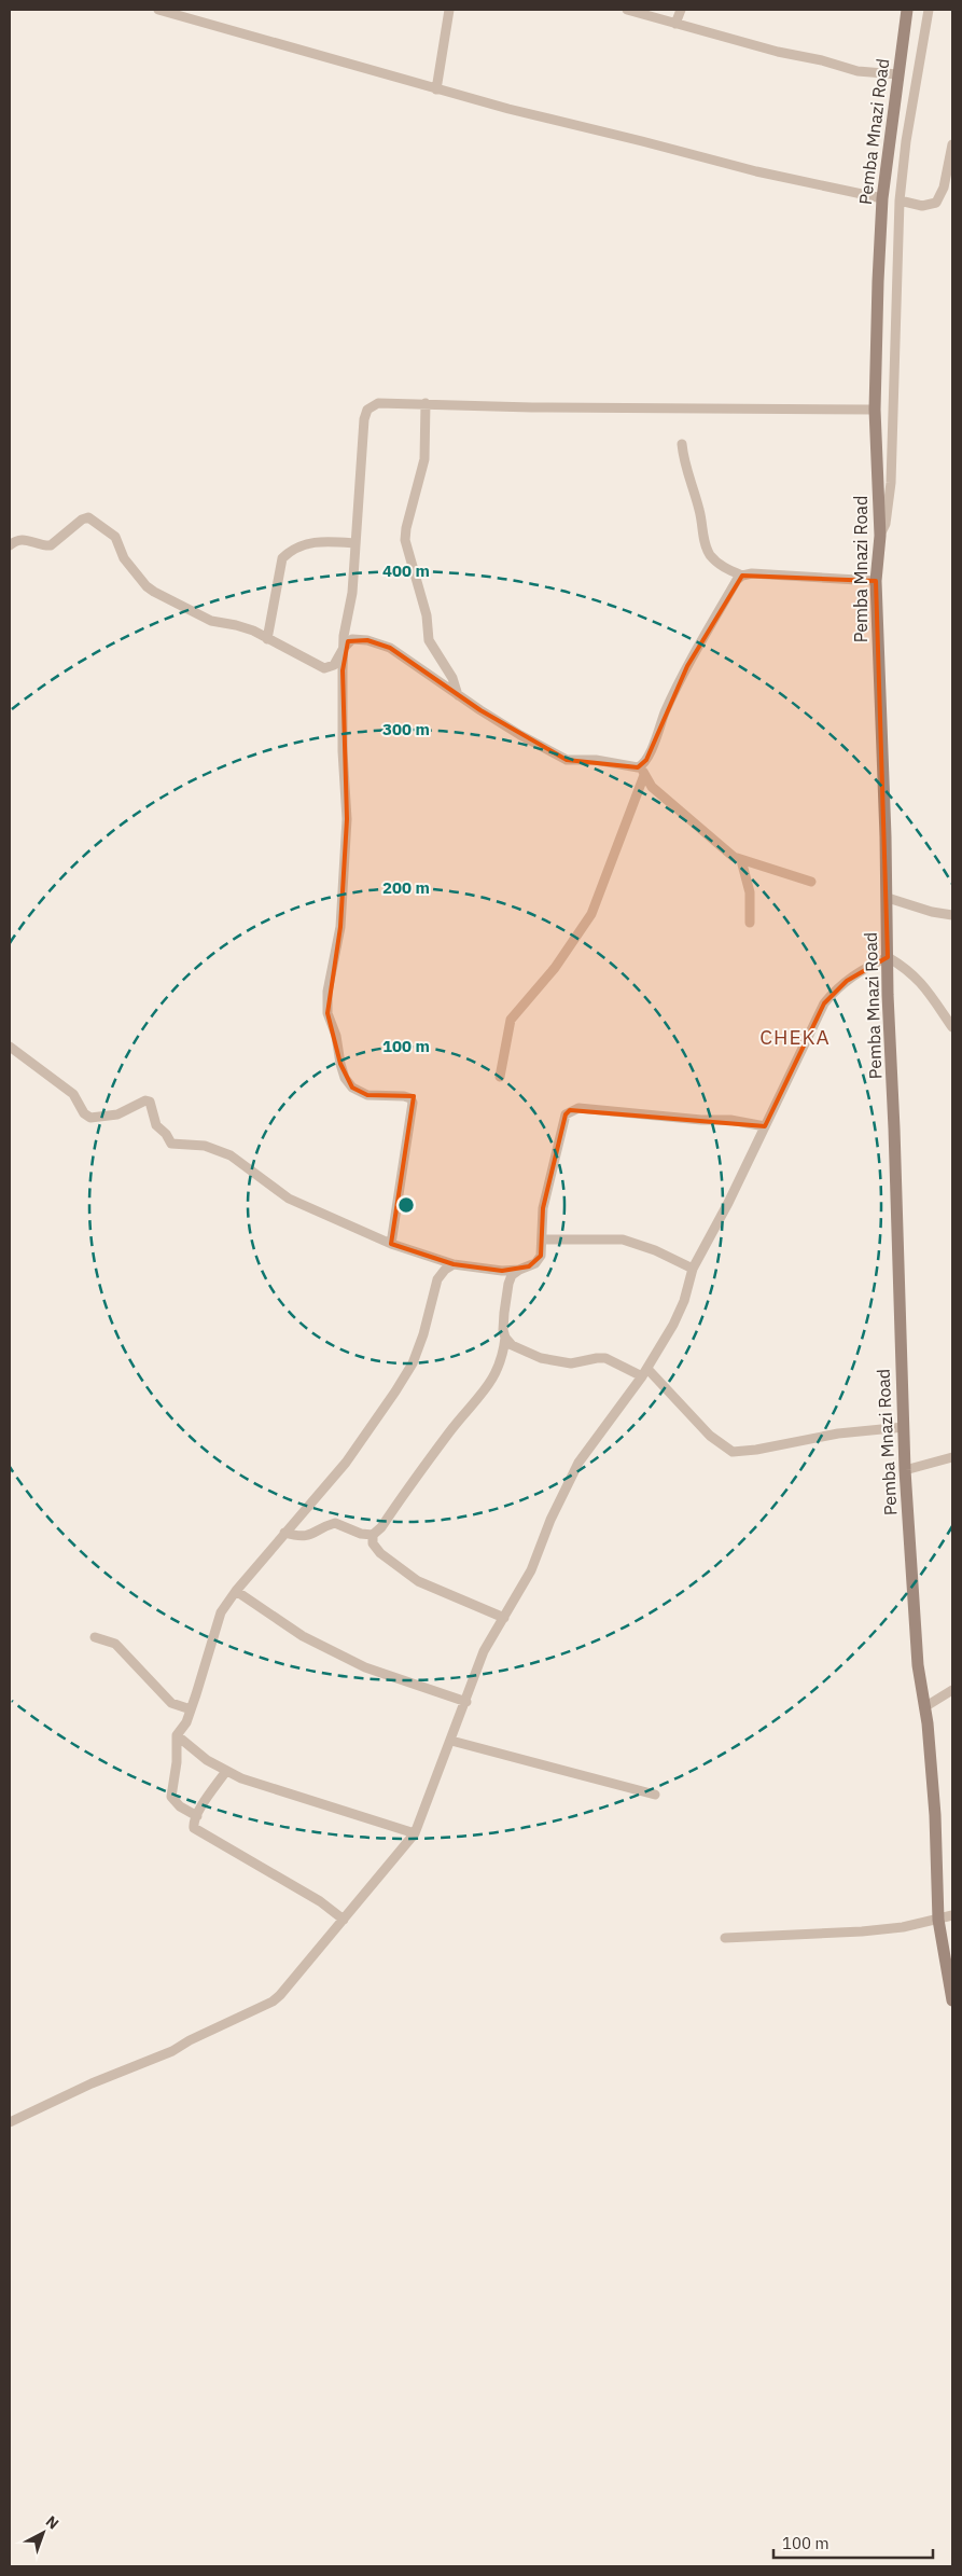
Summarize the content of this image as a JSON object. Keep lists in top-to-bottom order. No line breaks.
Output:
{"streets":{"main road":["Pemba Mnazi Road"]},"districts":["CHEKA"],"scale_bar":"100 m","north":"top right","rings":["400 m","300 m","200 m","100 m"]}
